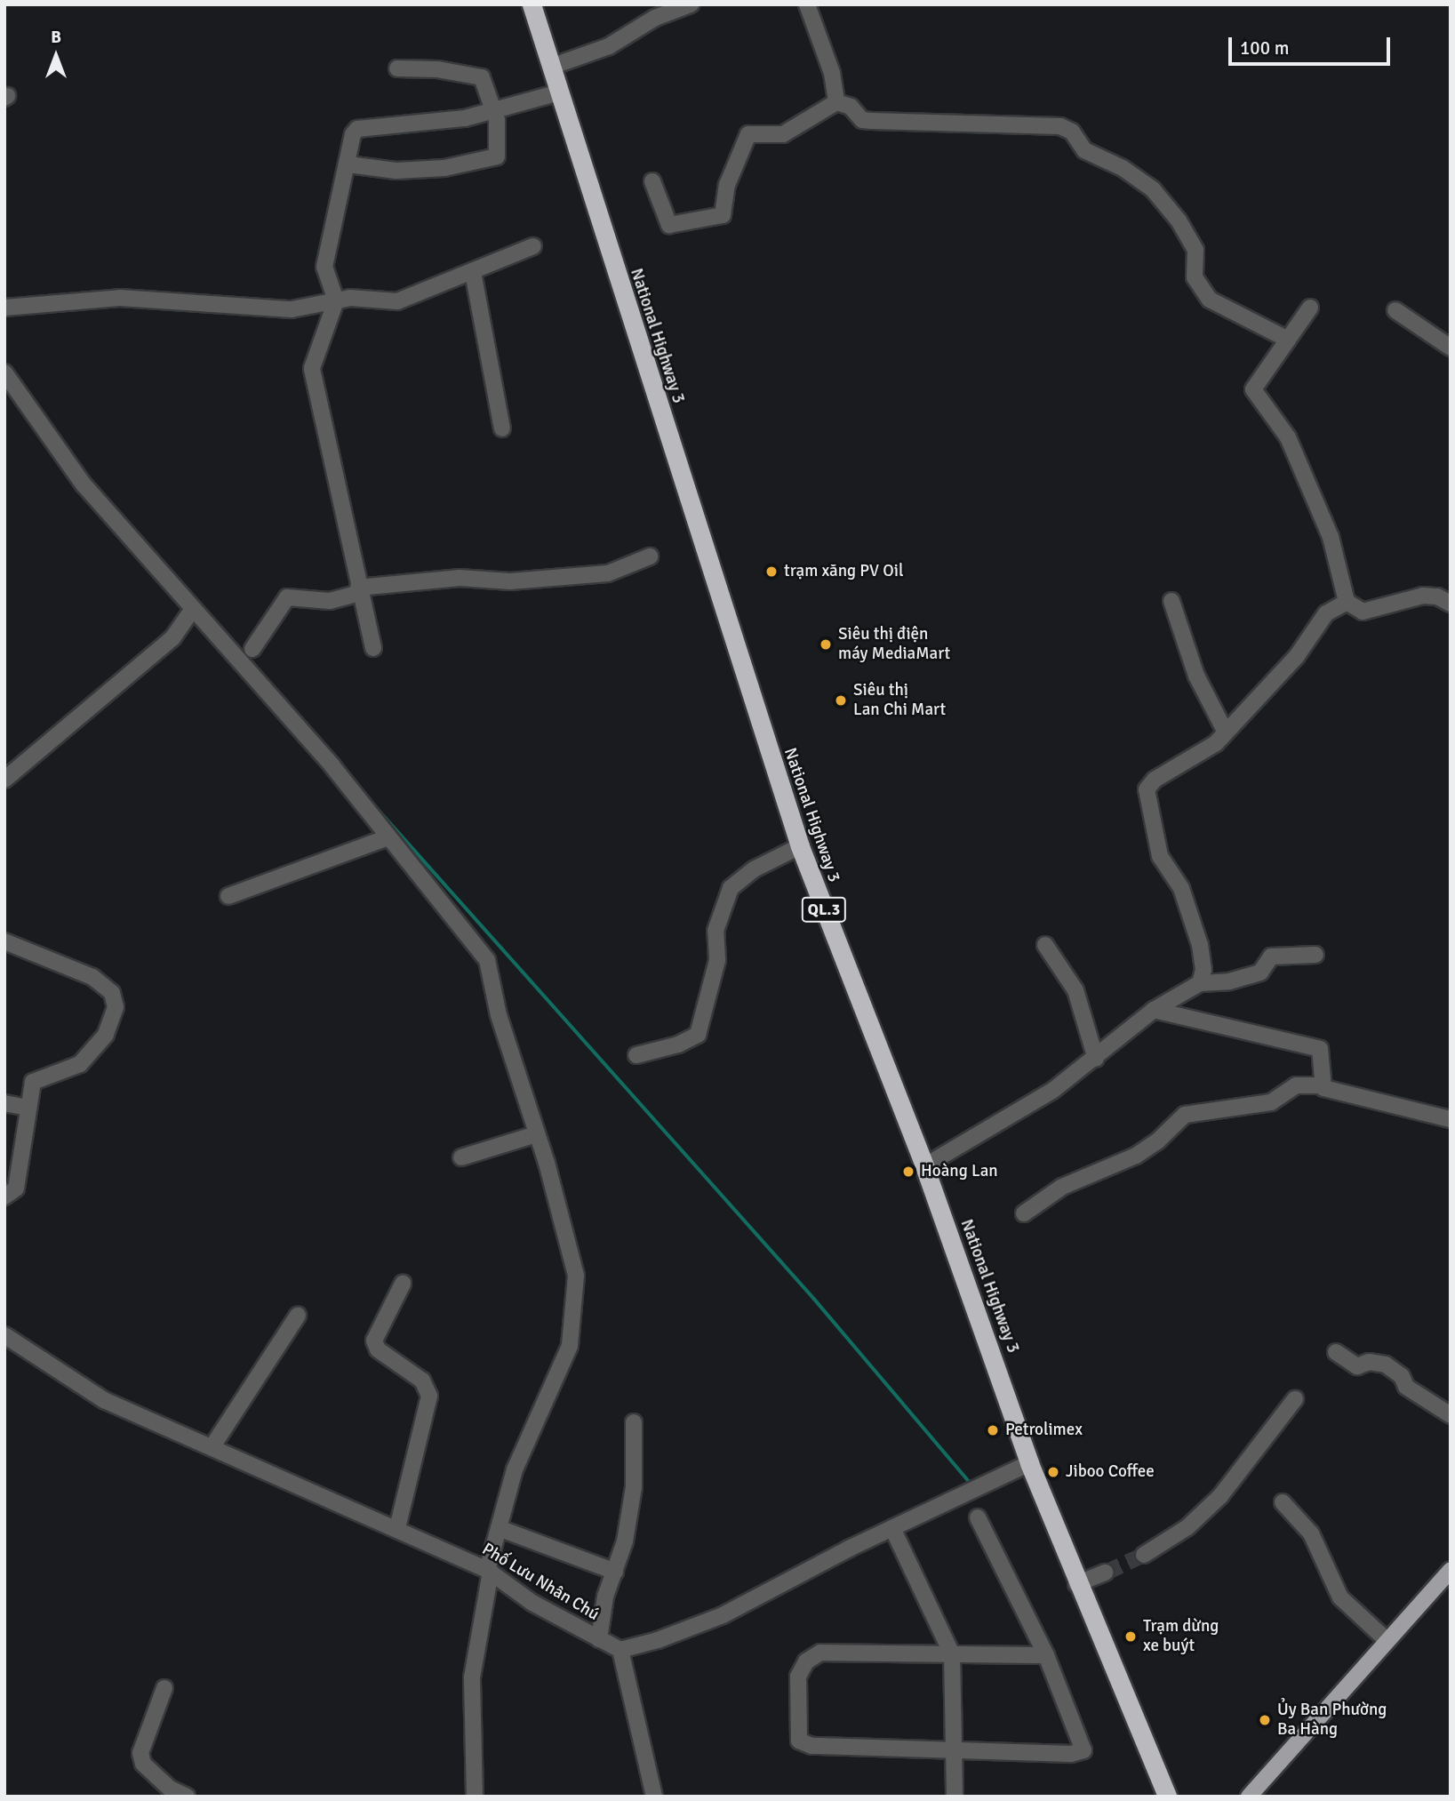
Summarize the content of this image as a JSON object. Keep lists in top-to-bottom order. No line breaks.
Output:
{"streets":{"highway":["National Highway 3","QL.3"],"street":["Phố Lưu Nhân Chú"]},"places":["trạm xăng PV Oil","Siêu thị điện máy MediaMart","Siêu thị Lan Chi Mart","Hoàng Lan","Petrolimex","Jiboo Coffee","Trạm dừng xe buýt","Ủy Ban Phường Ba Hàng"],"scale_bar":"100 m","north":"top"}
